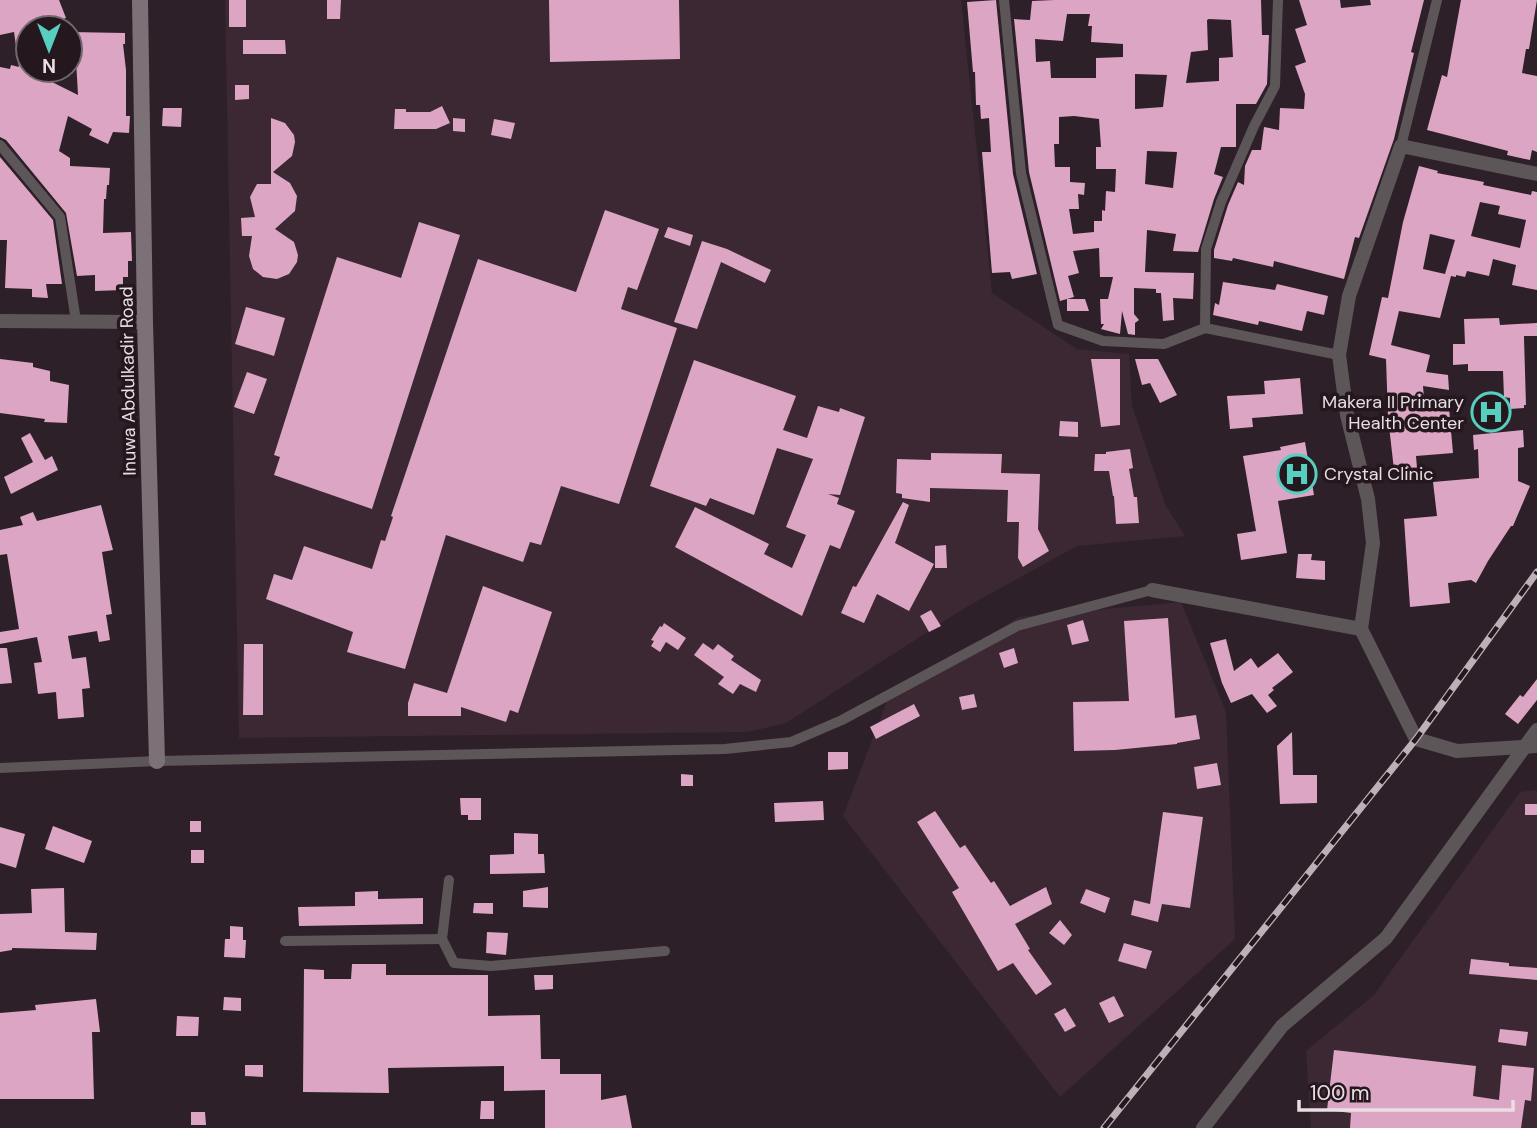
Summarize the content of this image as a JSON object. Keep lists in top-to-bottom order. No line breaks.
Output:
{"streets":{"main road":["Inuwa Abdulkadir Road"]},"places":{"hospital":["Makera II Primary Health Center","Crystal Clinic"]},"scale_bar":"100 m","north":"bottom"}
